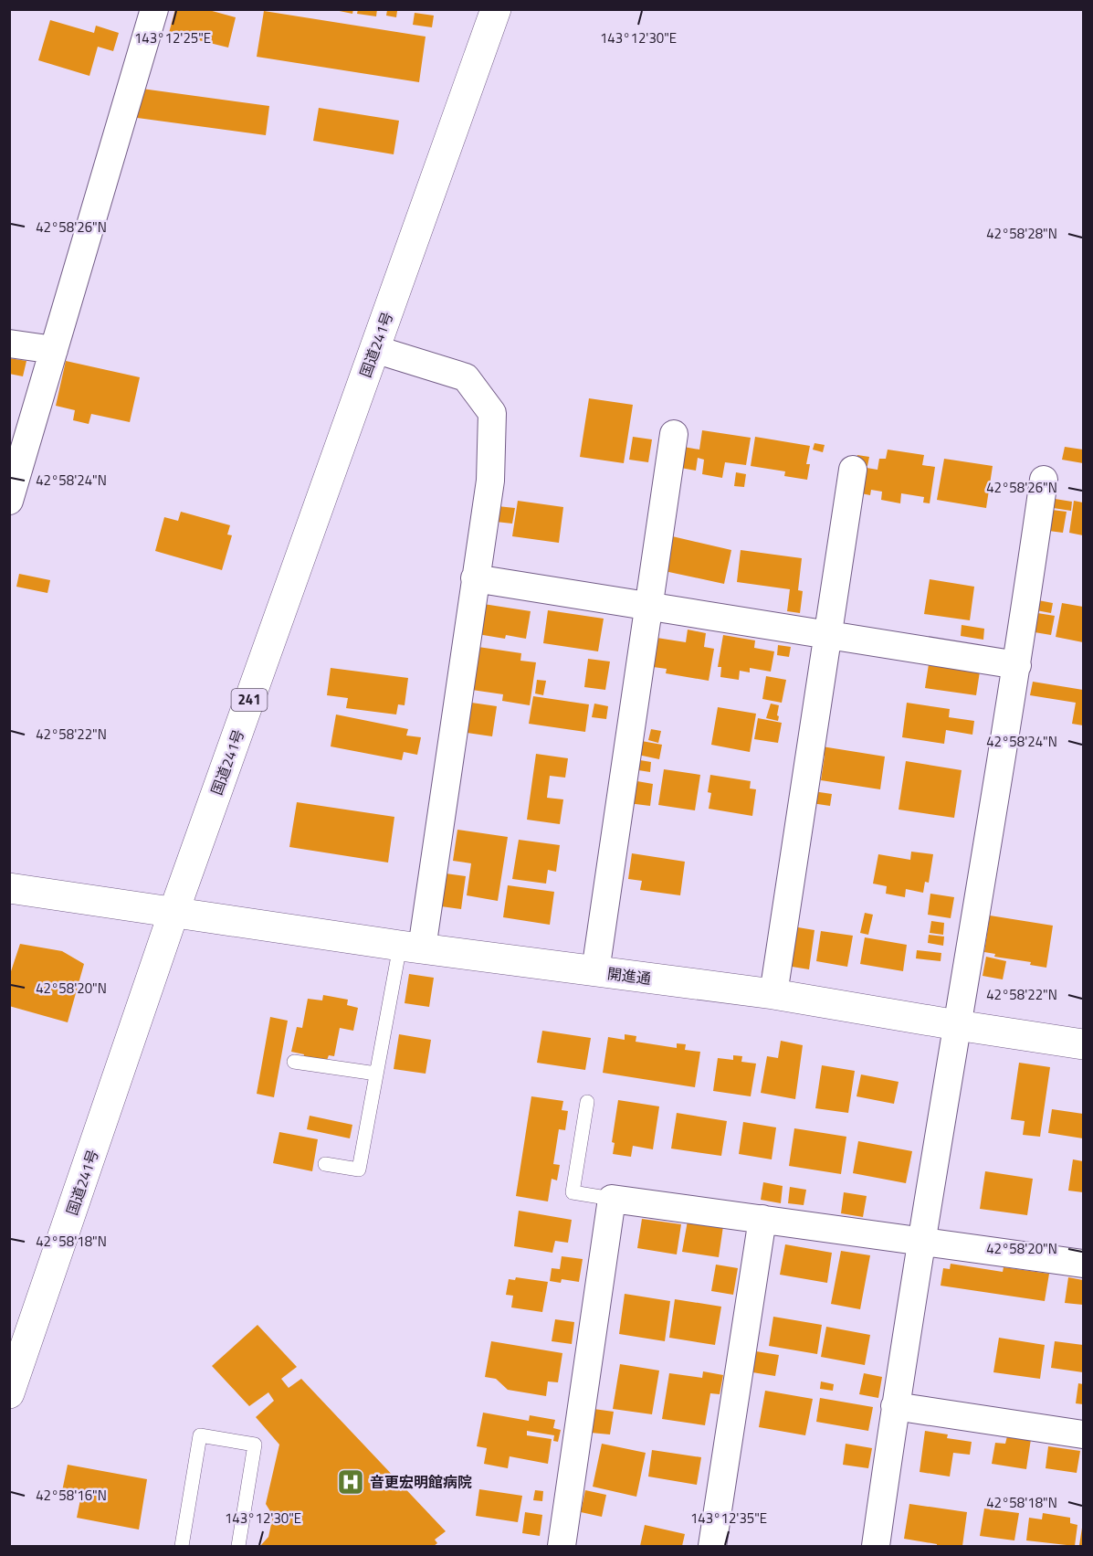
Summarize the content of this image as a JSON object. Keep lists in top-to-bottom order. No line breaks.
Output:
{"streets":{"main road":["国道241号","241","開進通"]},"crossings":[["国道241号","開進通"]],"places":{"hospital":["音更宏明館病院"]},"coordinates":["143°12'30\"E","143°12'25\"E","42°58'26\"N","42°58'28\"N","42°58'24\"N","42°58'22\"N","42°58'20\"N","42°58'18\"N","42°58'16\"N","143°12'35\"E"]}
